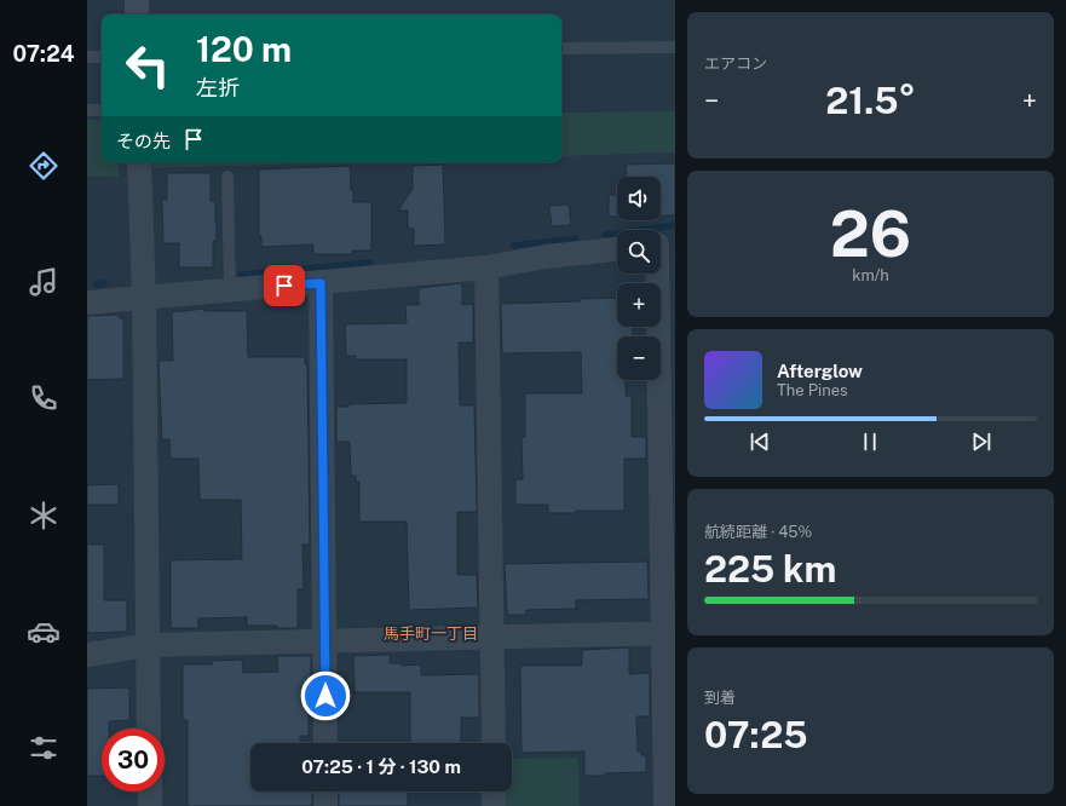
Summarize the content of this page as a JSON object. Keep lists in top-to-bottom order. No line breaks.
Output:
{"districts":["馬手町一丁目"],"page":{"tabs":"07:24","tile":["エアコン",["26","km/h"],["航続距離 · 45%","225 km"],["到着","07:25"]],"turn":["120 m","左折"],"heat":["−","21.5°","+"],"then":"その先","map_buttons":["+","−"],"song":["Afterglow","The Pines"],"limit":"30","trip":"07:25 · 1 分 · 130 m"}}
